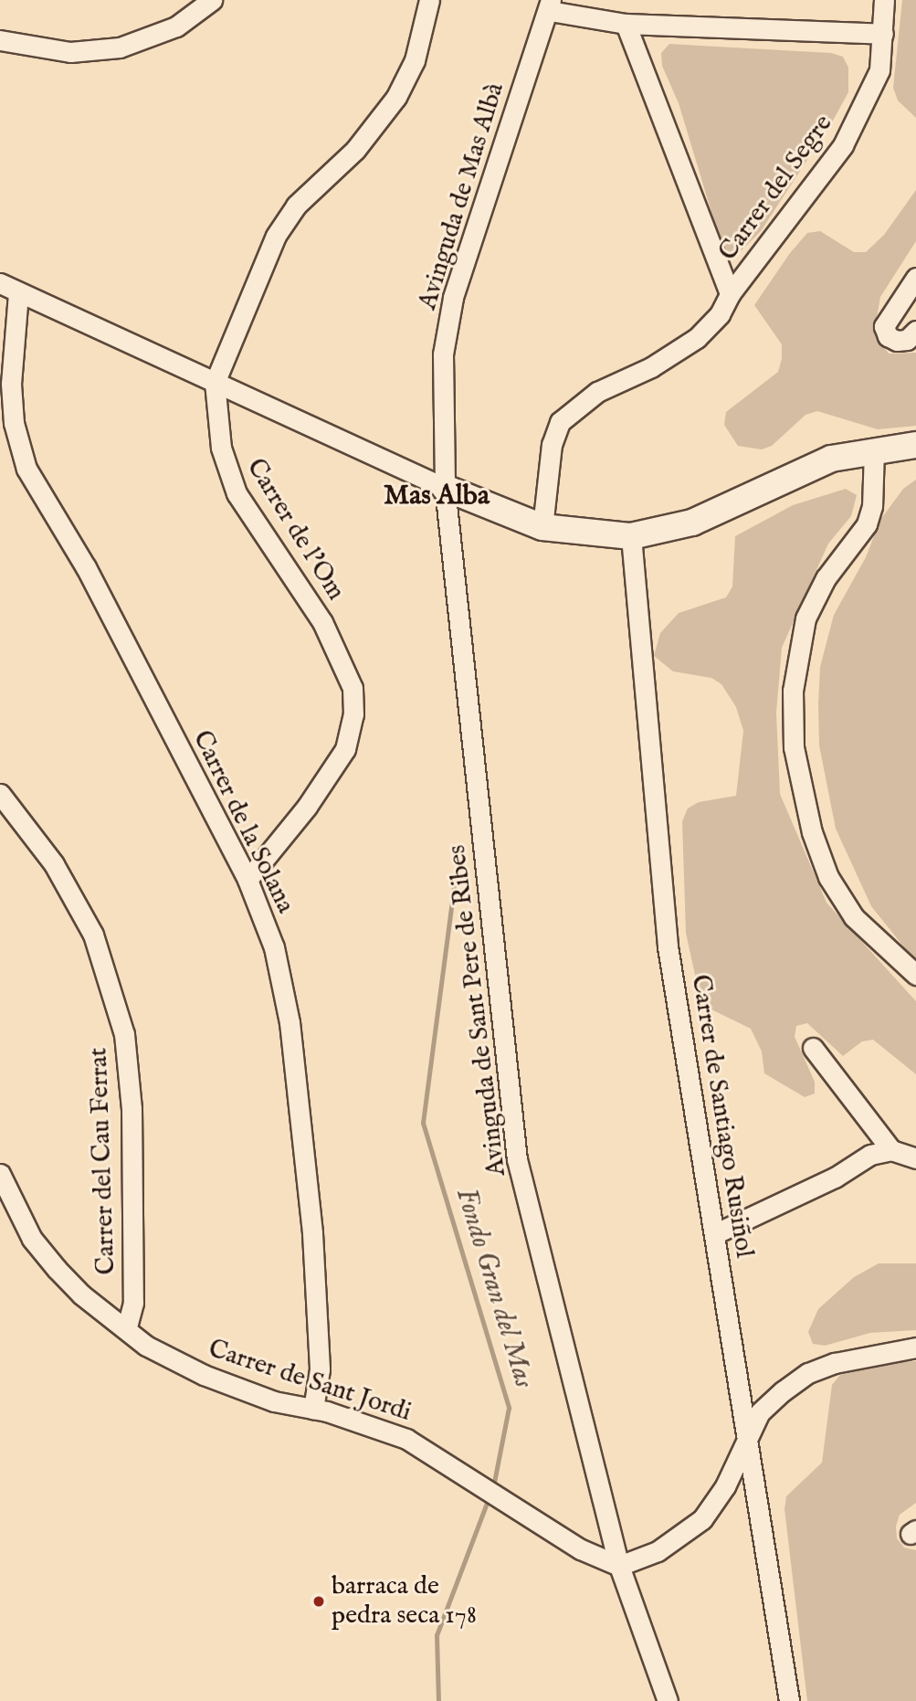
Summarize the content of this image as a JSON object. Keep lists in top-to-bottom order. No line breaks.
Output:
{"streets":{"street":["Carrer del Segre","Avinguda de Mas Albà","Carrer de l'Om","Carrer de la Solana","Avinguda de Sant Pere de Ribes","Carrer de Santiago Rusiñol","Carrer del Cau Ferrat","Carrer de Sant Jordi"]},"crossings":[["Avinguda de Mas Albà","Avinguda de Sant Pere de Ribes"],["Carrer de l'Om","Carrer de la Solana"],["Carrer de la Solana","Carrer de Sant Jordi"],["Avinguda de Sant Pere de Ribes","Carrer de Sant Jordi"],["Carrer del Cau Ferrat","Carrer de Sant Jordi"]],"districts":["Mas Alba"],"water":["Fondo Gran del Mas"],"places":["barraca de pedra seca 178"]}
